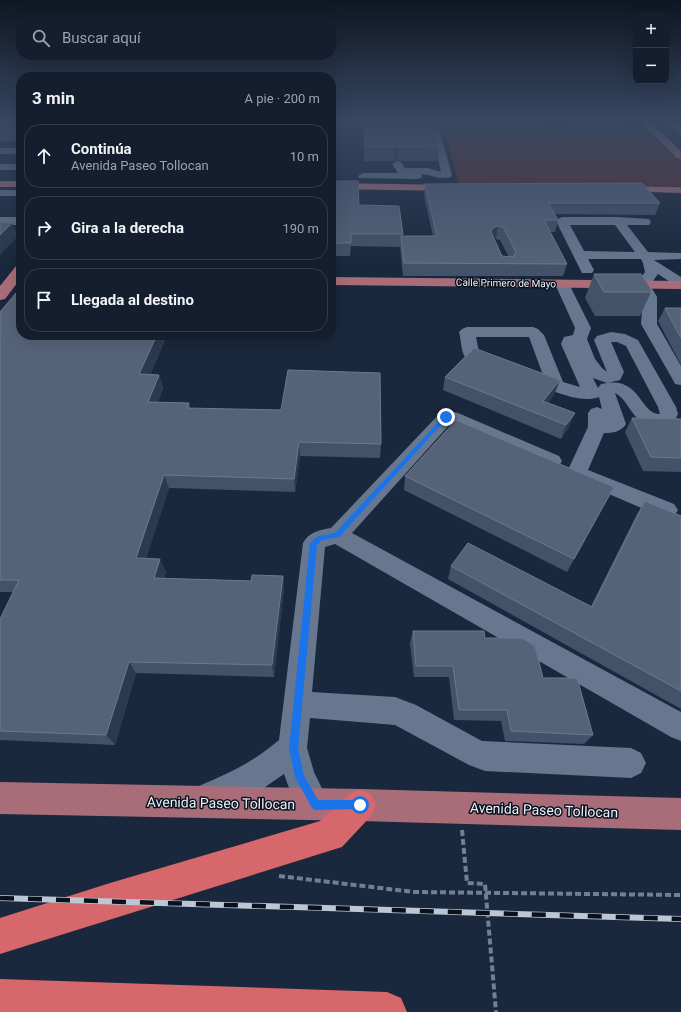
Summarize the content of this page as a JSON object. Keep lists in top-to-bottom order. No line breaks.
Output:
{"streets":{"main road":["Calle Primero de Mayo","Avenida Paseo Tollocan"]},"page":{"map_buttons":["+","−"],"search":"Buscar aquí","heading":["3 min","A pie · 200 m"],"list":[["Continúa","Avenida Paseo Tollocan","10 m"],["Gira a la derecha","190 m"],"Llegada al destino"]}}
